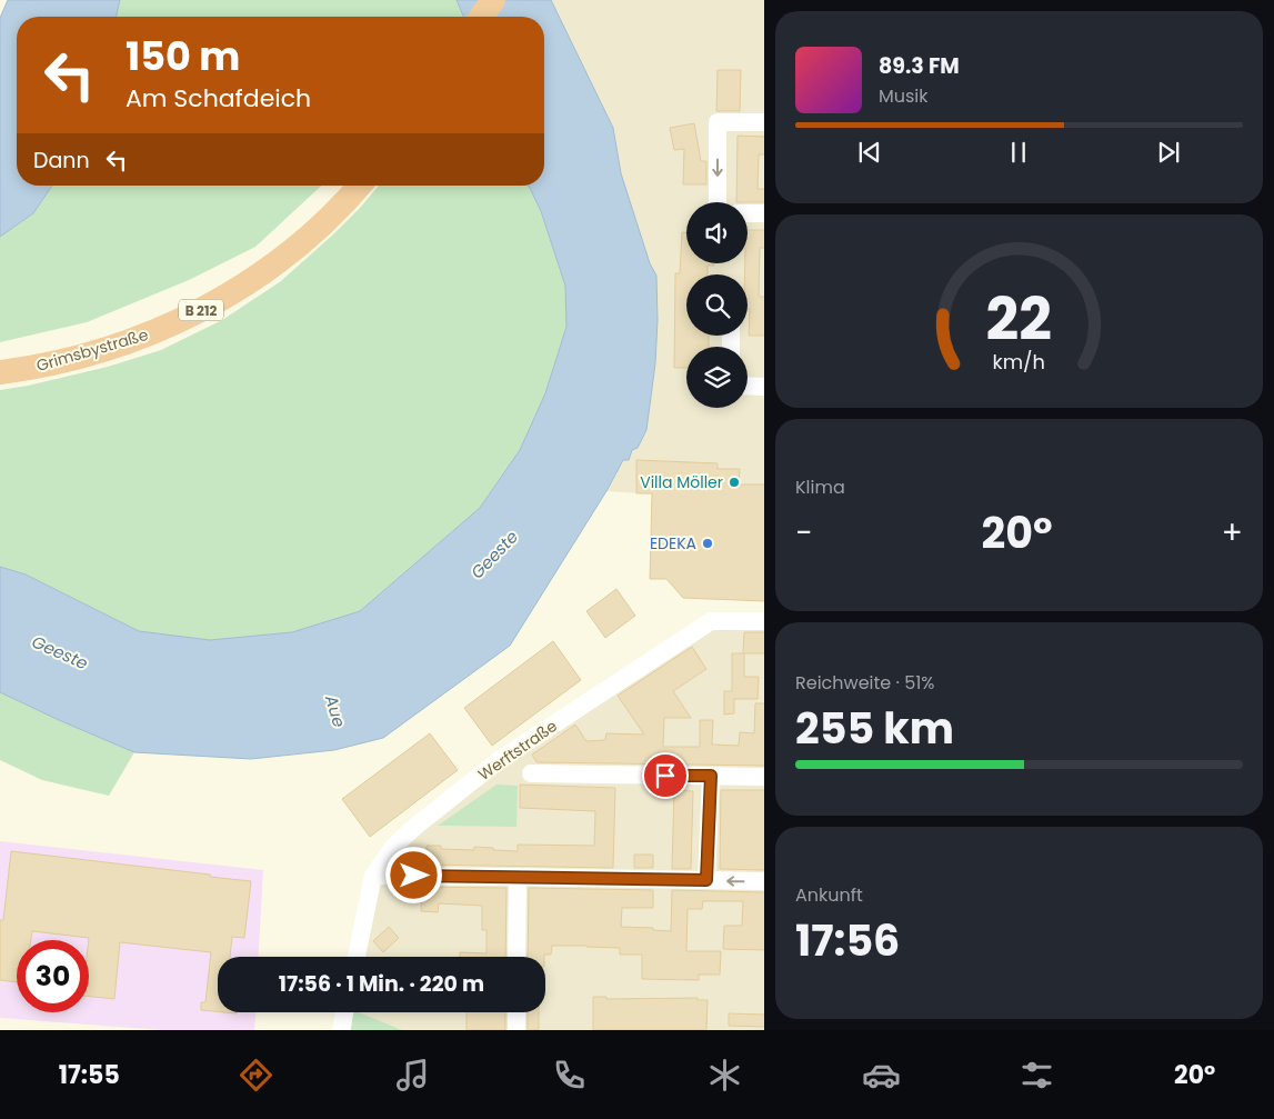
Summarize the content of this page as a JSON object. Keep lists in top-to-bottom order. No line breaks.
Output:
{"streets":{"highway":["B 212","Grimsbystraße"],"street":["Werftstraße"]},"water":["Geeste","Aue"],"places":["Villa Möller","EDEKA"],"page":{"turn":["150 m","Am Schafdeich"],"song":["89.3 FM","Musik"],"then":"Dann","tile":["Klima",["Reichweite · 51%","255 km"],["Ankunft","17:56"]],"heat":["−","20°","+"],"limit":"30","trip":"17:56 · 1 Min. · 220 m","tabs":["17:55","20°"],"gauge":["22","km/h"]}}
